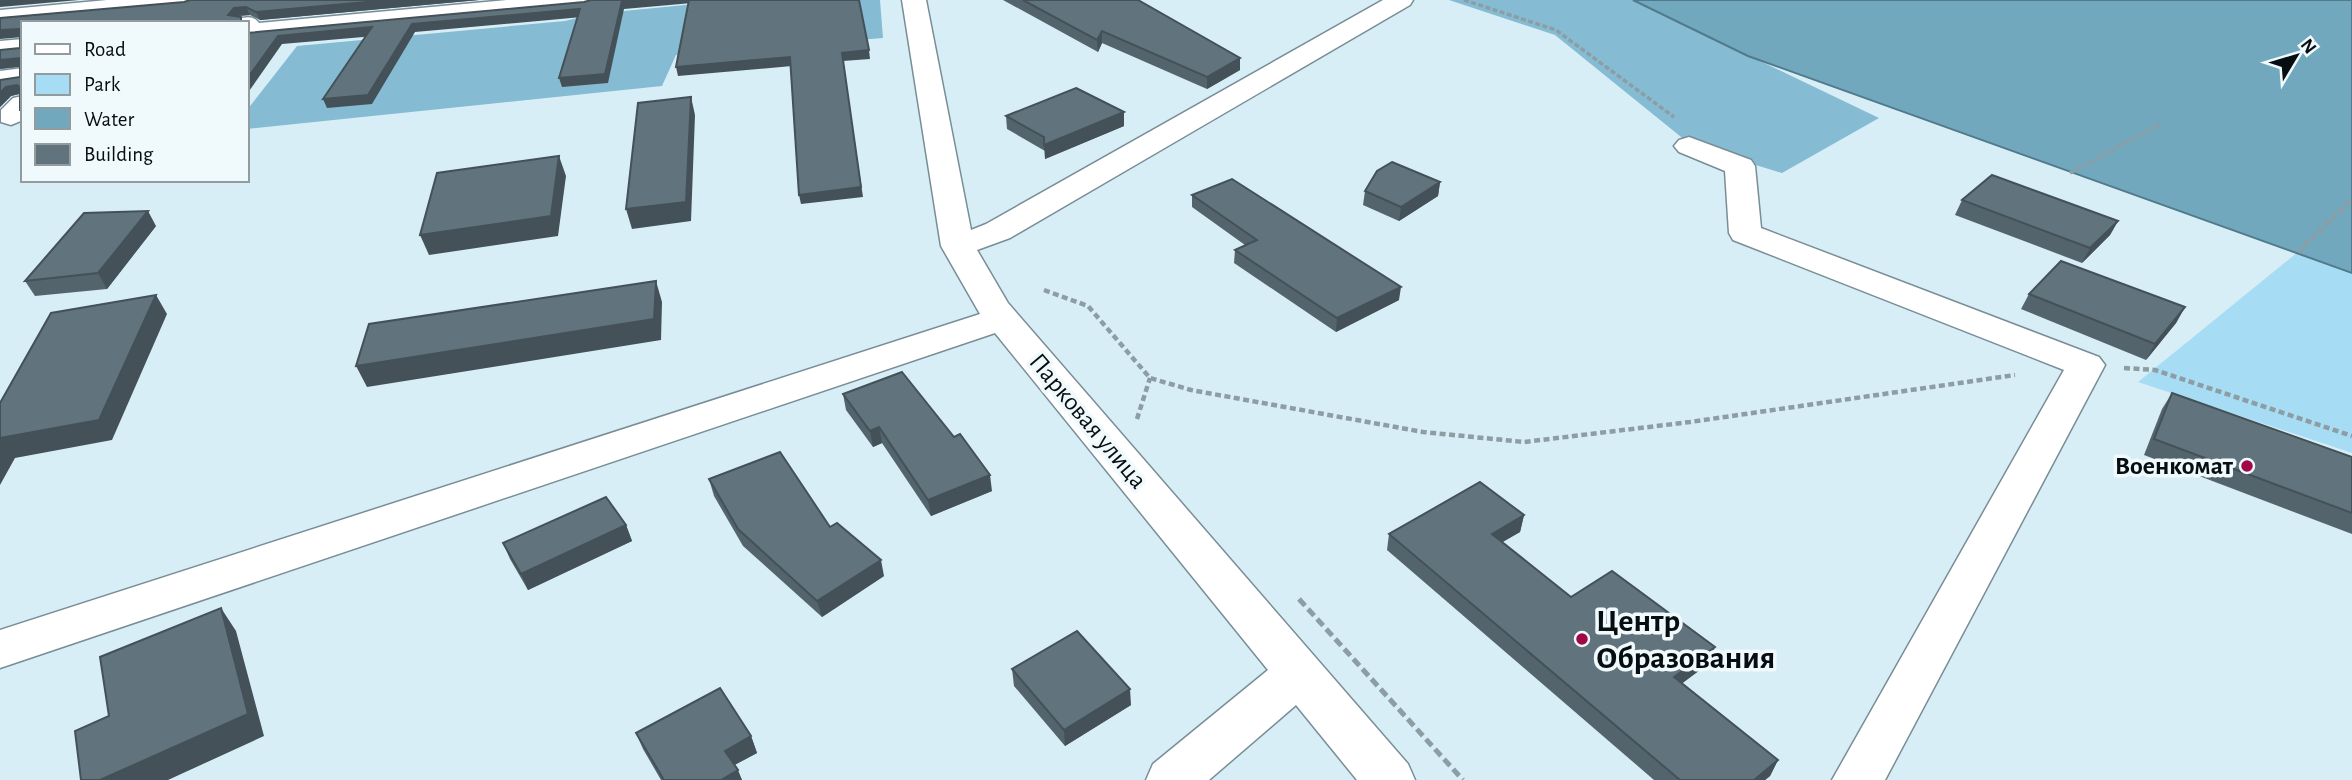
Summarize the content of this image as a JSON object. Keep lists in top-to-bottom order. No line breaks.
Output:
{"streets":{"street":["Парковая улица"]},"places":["Военкомат","Центр Образования"],"legend":["Road","Park","Water","Building"],"north":"top right"}
